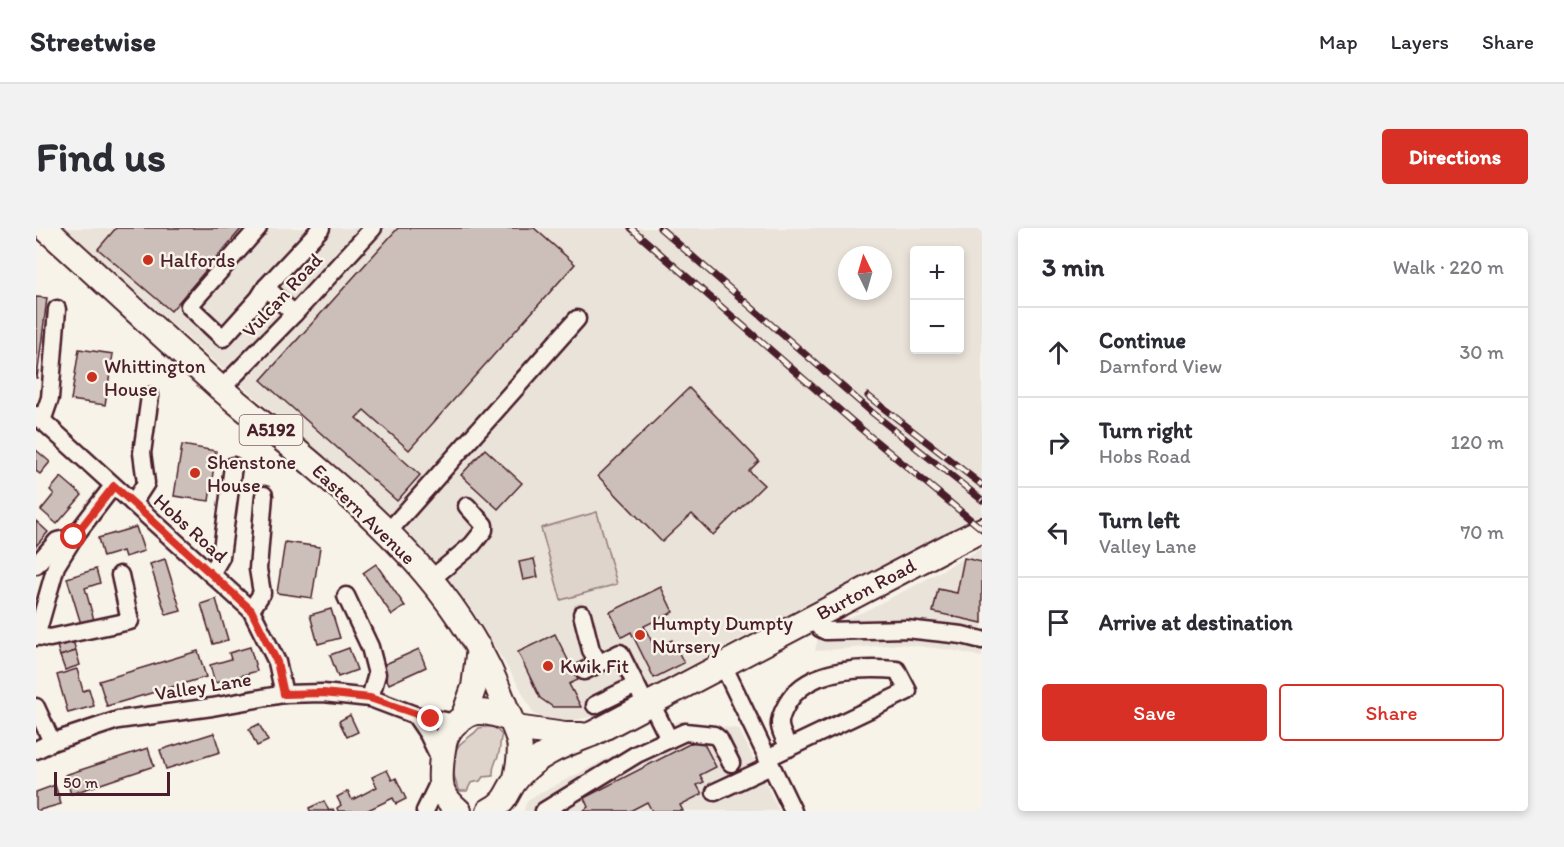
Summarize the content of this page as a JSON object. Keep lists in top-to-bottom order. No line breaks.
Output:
{"streets":{"highway":["A5192","Eastern Avenue","Burton Road"],"street":["Vulcan Road","Hobs Road","Valley Lane"]},"crossings":[["Vulcan Road","Eastern Avenue"],["Eastern Avenue","Burton Road"],["Hobs Road","Valley Lane"]],"places":["Halfords","Whittington House","Shenstone House","Humpty Dumpty Nursery","Kwik Fit"],"scale_bar":"50 m","north":"top","page":{"header":"Streetwise","nav":["Map","Layers","Share"],"buttons":["Directions",["Save","Share"]],"title":"Find us","heading":["3 min","Walk · 220 m"],"map_buttons":["+","−"],"list":[["Continue","Darnford View","30 m"],["Turn right","Hobs Road","120 m"],["Turn left","Valley Lane","70 m"],"Arrive at destination"],"scale":"50 m"}}
